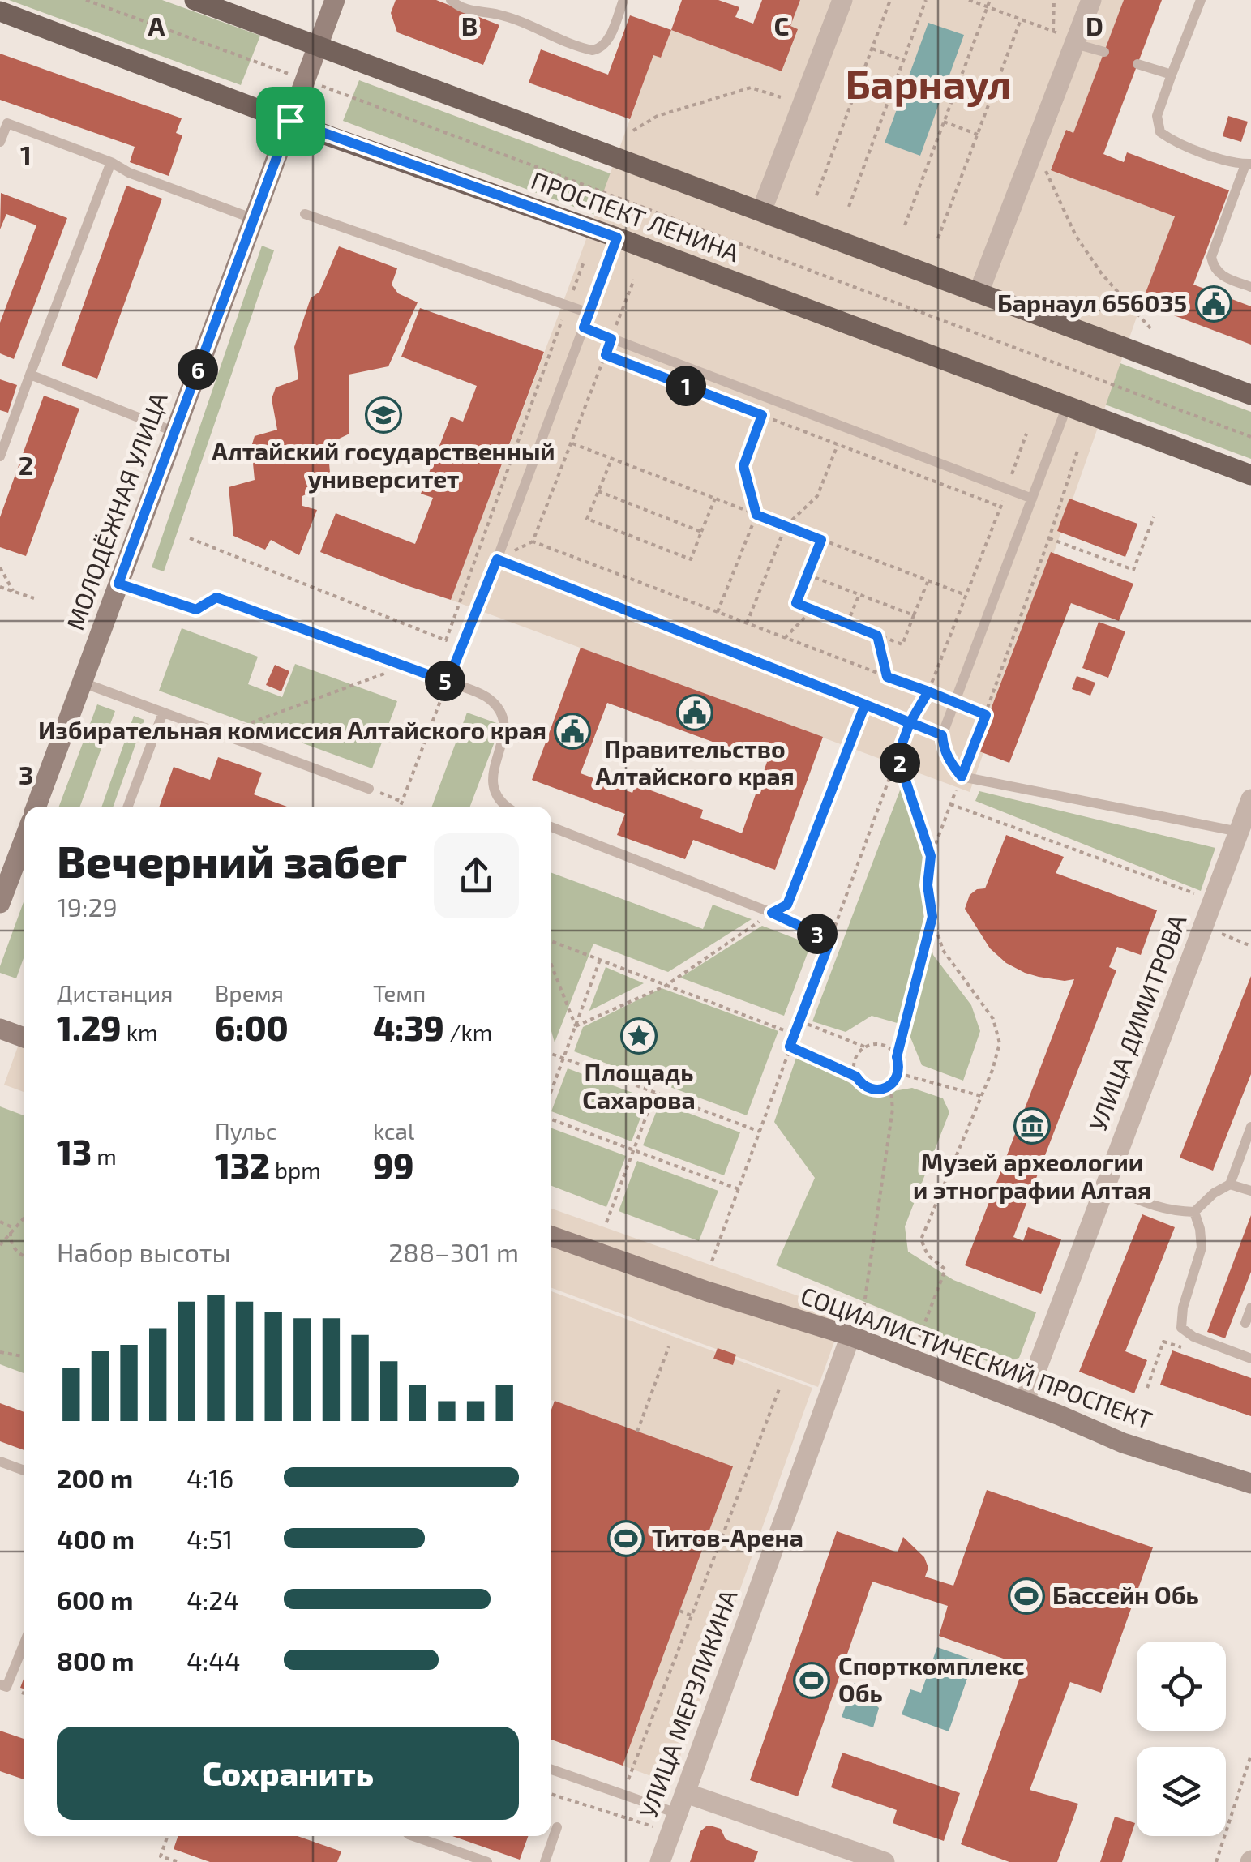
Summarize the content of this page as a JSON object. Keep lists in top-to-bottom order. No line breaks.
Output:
{"streets":{"main road":["ПРОСПЕКТ ЛЕНИНА"],"street":["МОЛОДЁЖНАЯ УЛИЦА","УЛИЦА ДИМИТРОВА","СОЦИАЛИСТИЧЕСКИЙ ПРОСПЕКТ","УЛИЦА МЕРЗЛИКИНА"]},"crossings":[["ПРОСПЕКТ ЛЕНИНА","МОЛОДЁЖНАЯ УЛИЦА"],["УЛИЦА ДИМИТРОВА","СОЦИАЛИСТИЧЕСКИЙ ПРОСПЕКТ"],["СОЦИАЛИСТИЧЕСКИЙ ПРОСПЕКТ","УЛИЦА МЕРЗЛИКИНА"]],"districts":["Барнаул"],"places":{"public building":["Барнаул 656035","Правительство Алтайского края","Избирательная комиссия Алтайского края"],"school or university":["Алтайский государственный университет"],"place":["Площадь Сахарова"],"museum":["Музей археологии и этнографии Алтая"],"sports":["Титов-Арена","Бассейн Обь","Спорткомплекс Обь"]},"page":{"pins":["6","1","5","2","3"],"heading":["Вечерний забег","19:29"],"stats":[["Дистанция","1.29 km"],["Время","6:00"],["Темп","4:39 /km"],["13 m"],["Пульс","132 bpm"],["kcal","99"]],"chart":["Набор высоты","288–301 m"],"list":[{"name":"200 m","note":"4:16"},{"name":"400 m","note":"4:51"},{"name":"600 m","note":"4:24"},{"name":"800 m","note":"4:44"}],"buttons":"Сохранить"},"grid":{"columns":["A","B","C","D"],"rows":["1","2","3"]}}
